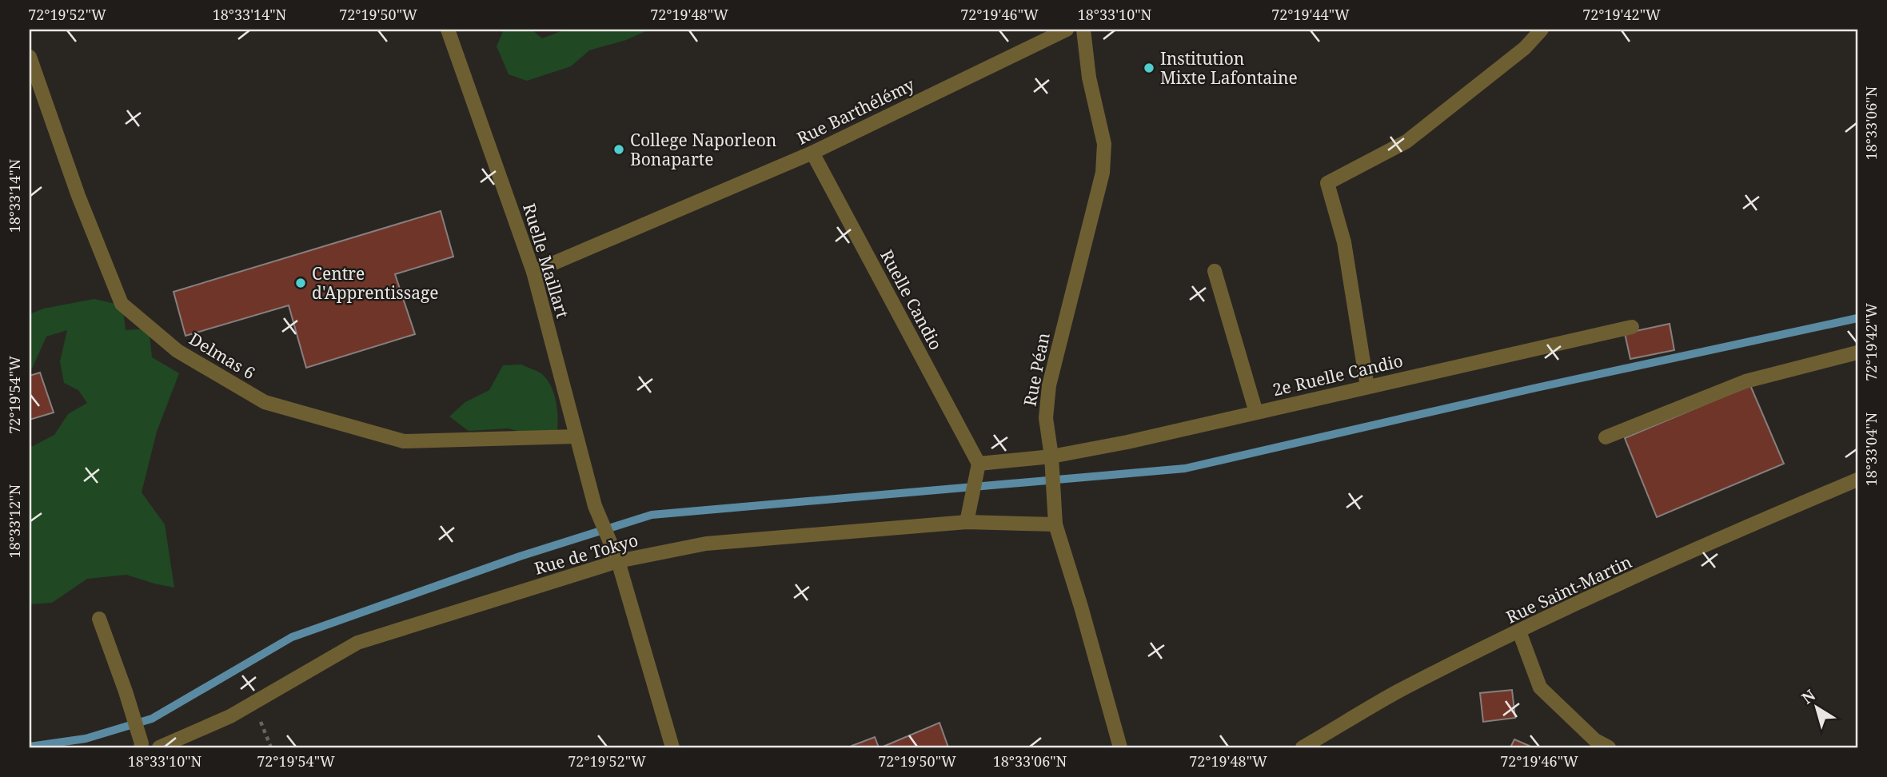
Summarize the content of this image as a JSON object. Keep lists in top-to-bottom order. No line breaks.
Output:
{"streets":{"street":["Rue Barthélémy","Ruelle Maillart","Ruelle Candio","Delmas 6","Rue Péan","2e Ruelle Candio","Rue de Tokyo","Rue Saint-Martin"]},"crossings":[["Rue Barthélémy","Ruelle Maillart"],["Rue Barthélémy","Ruelle Candio"],["Ruelle Maillart","Delmas 6"],["Ruelle Maillart","Rue de Tokyo"],["Ruelle Candio","2e Ruelle Candio"],["Rue Péan","2e Ruelle Candio"],["Rue Péan","Rue de Tokyo"]],"places":["Institution Mixte Lafontaine","College Naporleon Bonaparte","Centre d'Apprentissage"],"north":"top left","coordinates":["72°19'52\"W","18°33'14\"N","72°19'50\"W","72°19'48\"W","72°19'46\"W","18°33'10\"N","72°19'44\"W","72°19'42\"W","18°33'06\"N","72°19'54\"W","18°33'04\"N","18°33'12\"N"]}
